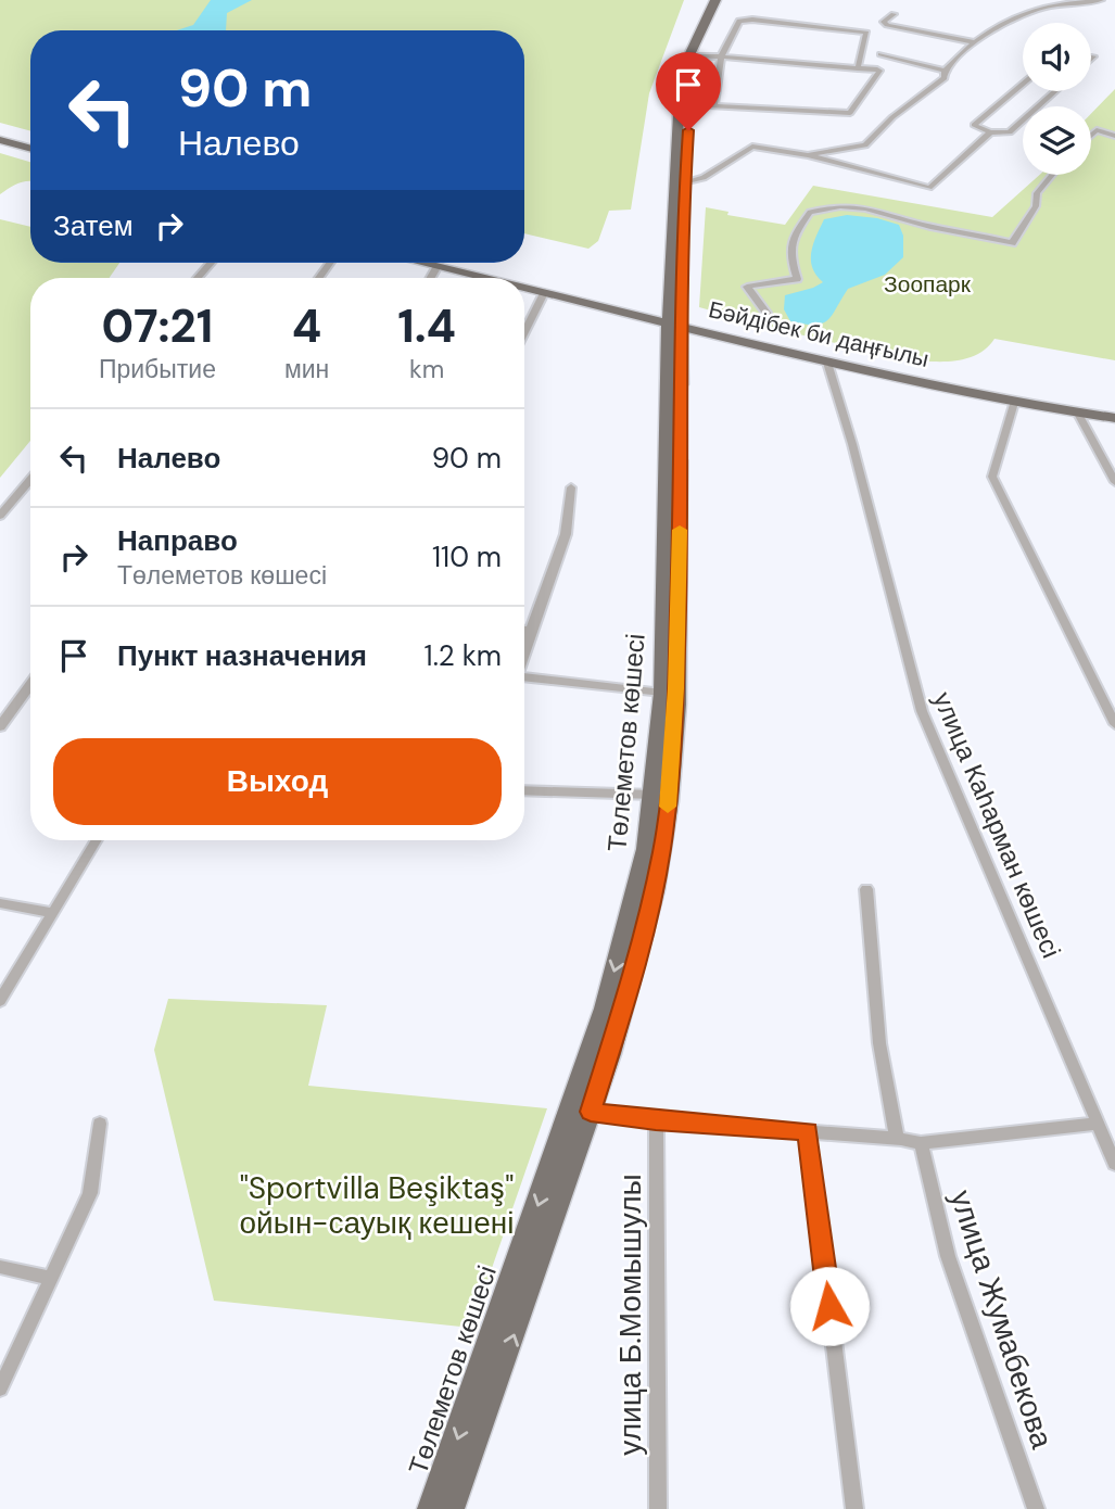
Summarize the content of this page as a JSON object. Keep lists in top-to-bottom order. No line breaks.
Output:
{"streets":{"main road":["Бәйдібек би даңғылы","Төлеметов көшесі"],"street":["улица Каһарман көшесі","улица Б.Момышулы","улица Жумабекова"]},"crossings":[["Бәйдібек би даңғылы","Төлеметов көшесі"],["Бәйдібек би даңғылы","улица Каһарман көшесі"]],"parks":["Зоопарк","\"Sportvilla Beşiktaş\" ойын-сауық кешені"],"page":{"turn":["90 m","Налево"],"then":"Затем","eta":["07:21","Прибытие","4","мин","1.4","km"],"list":[{"name":"Налево","value":"90 m"},{"name":"Направо","note":"Төлеметов көшесі","value":"110 m"},{"name":"Пункт назначения","value":"1.2 km"}],"buttons":"Выход"}}
